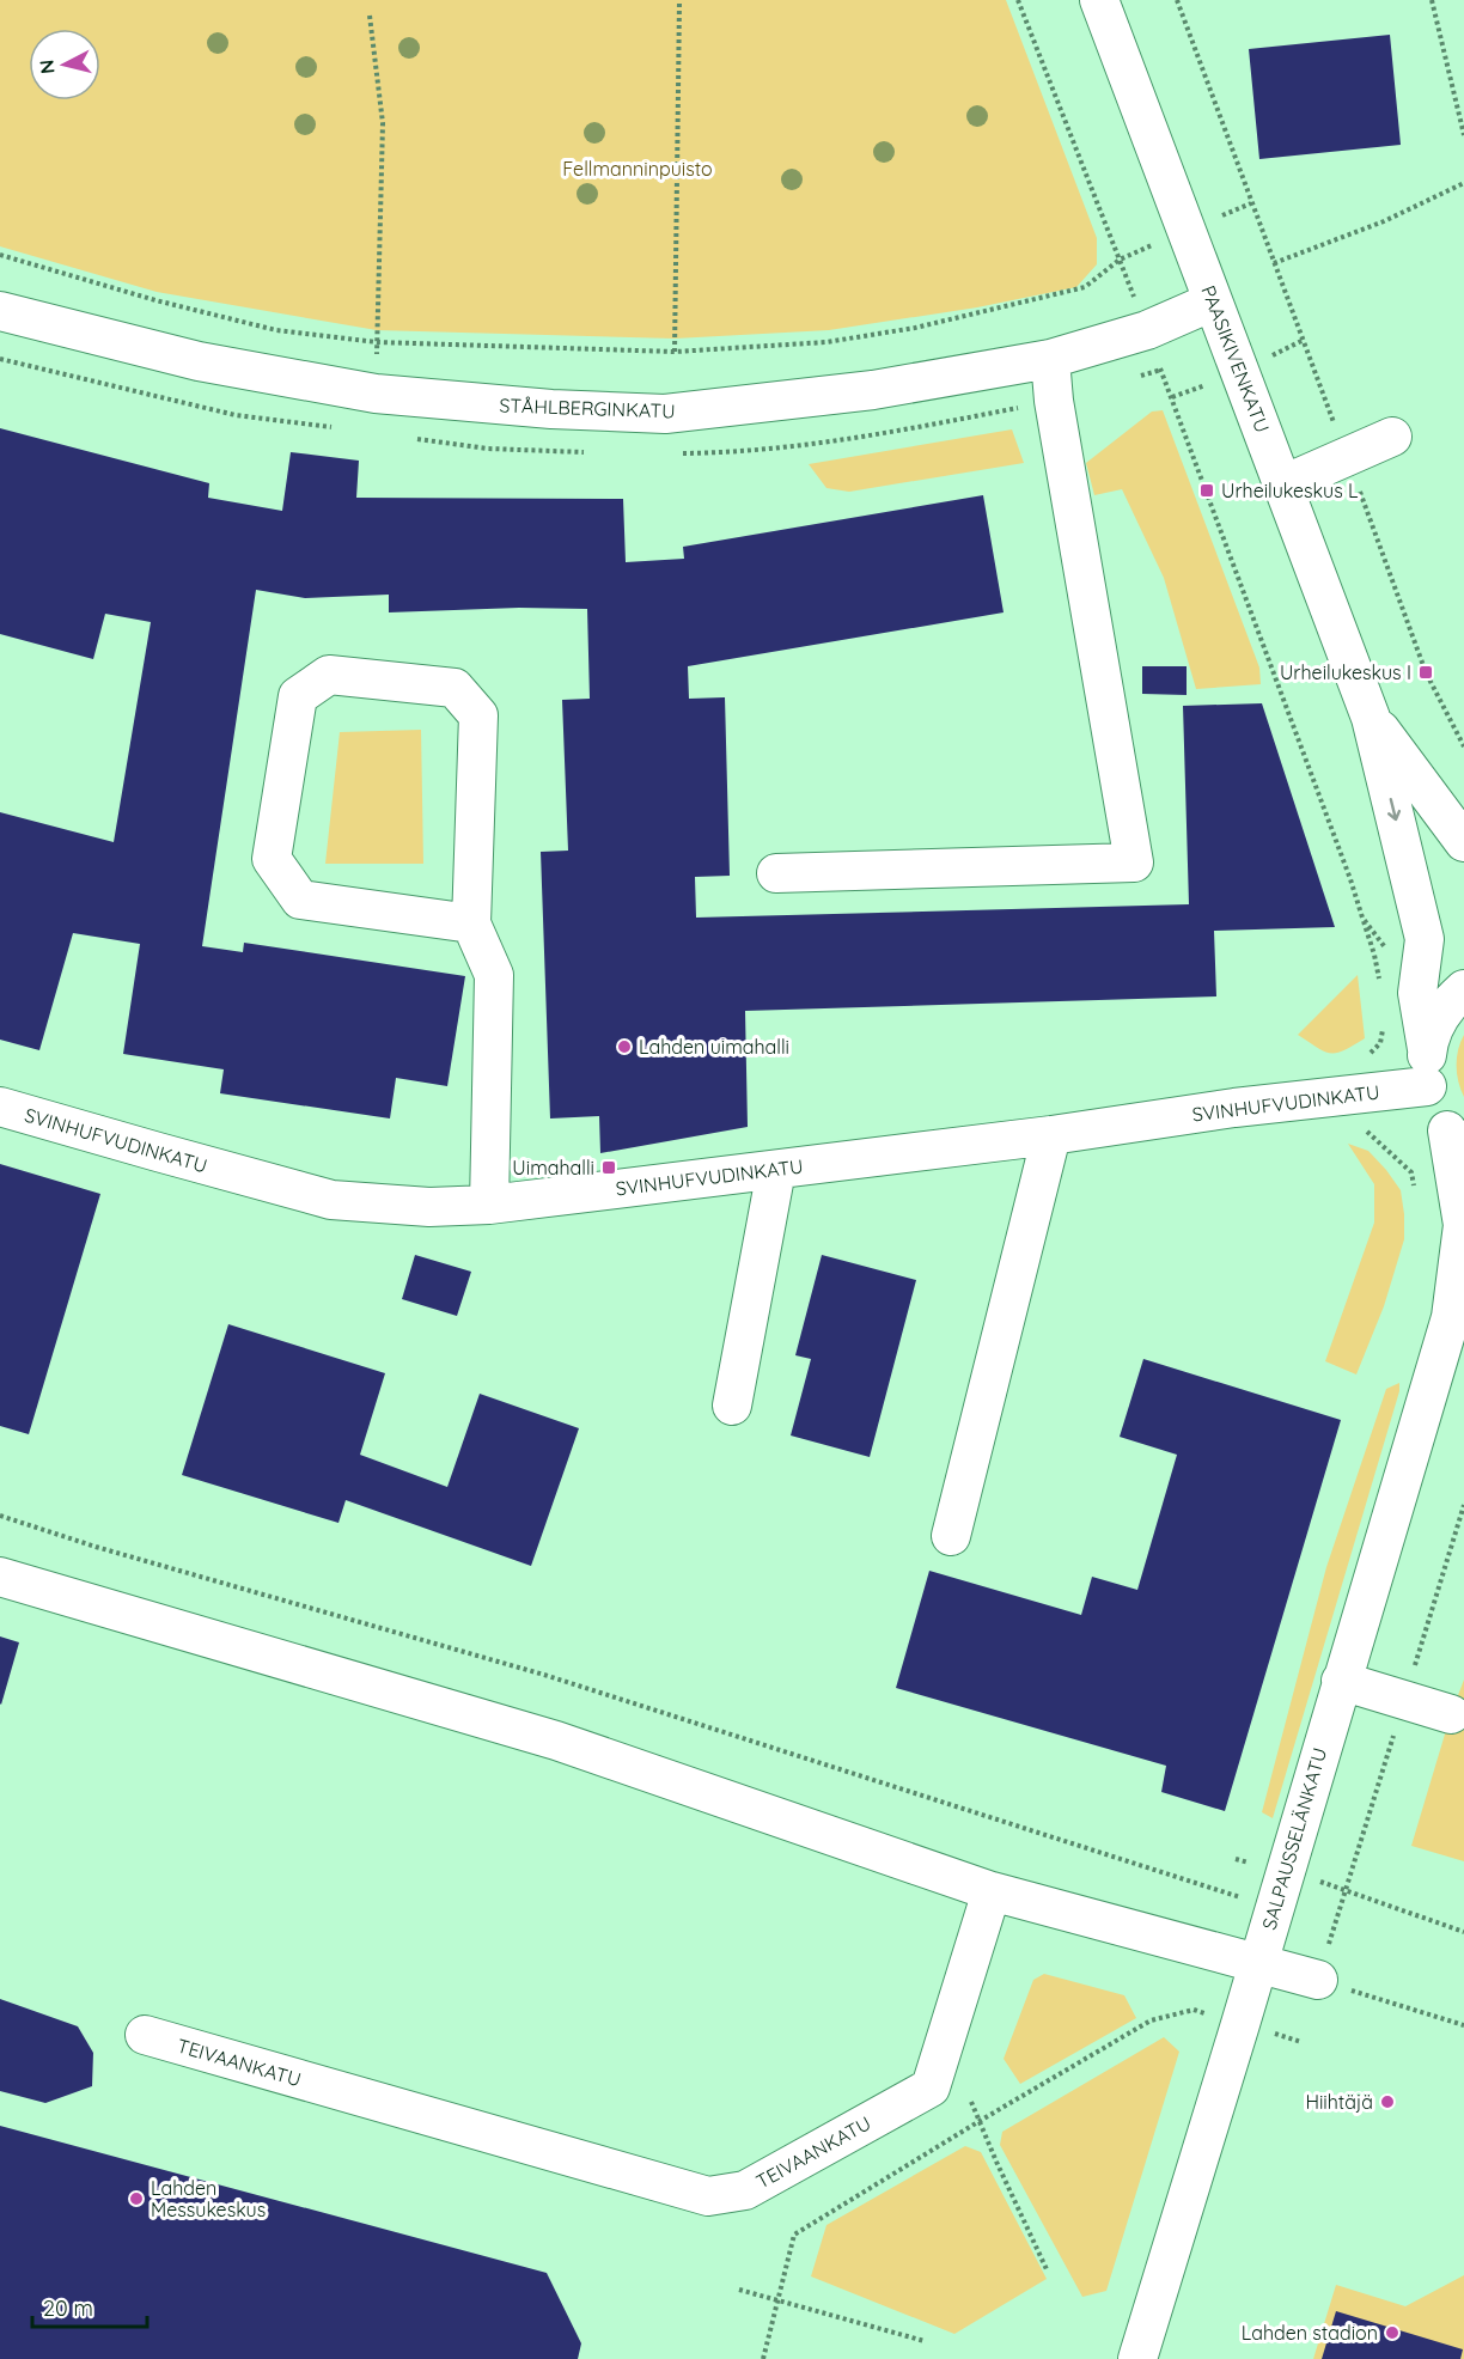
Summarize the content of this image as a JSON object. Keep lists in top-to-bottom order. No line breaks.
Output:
{"streets":{"street":["PAASIKIVENKATU","STÅHLBERGINKATU","SVINHUFVUDINKATU","SALPAUSSELÄNKATU","TEIVAANKATU"]},"crossings":[["PAASIKIVENKATU","STÅHLBERGINKATU"],["SVINHUFVUDINKATU","SALPAUSSELÄNKATU"]],"parks":["Fellmanninpuisto"],"places":{"transit":["Urheilukeskus L","Urheilukeskus I","Uimahalli"],"other":["Lahden uimahalli","Hiihtäjä","Lahden Messukeskus","Lahden stadion"]},"scale_bar":"20 m","north":"left"}
